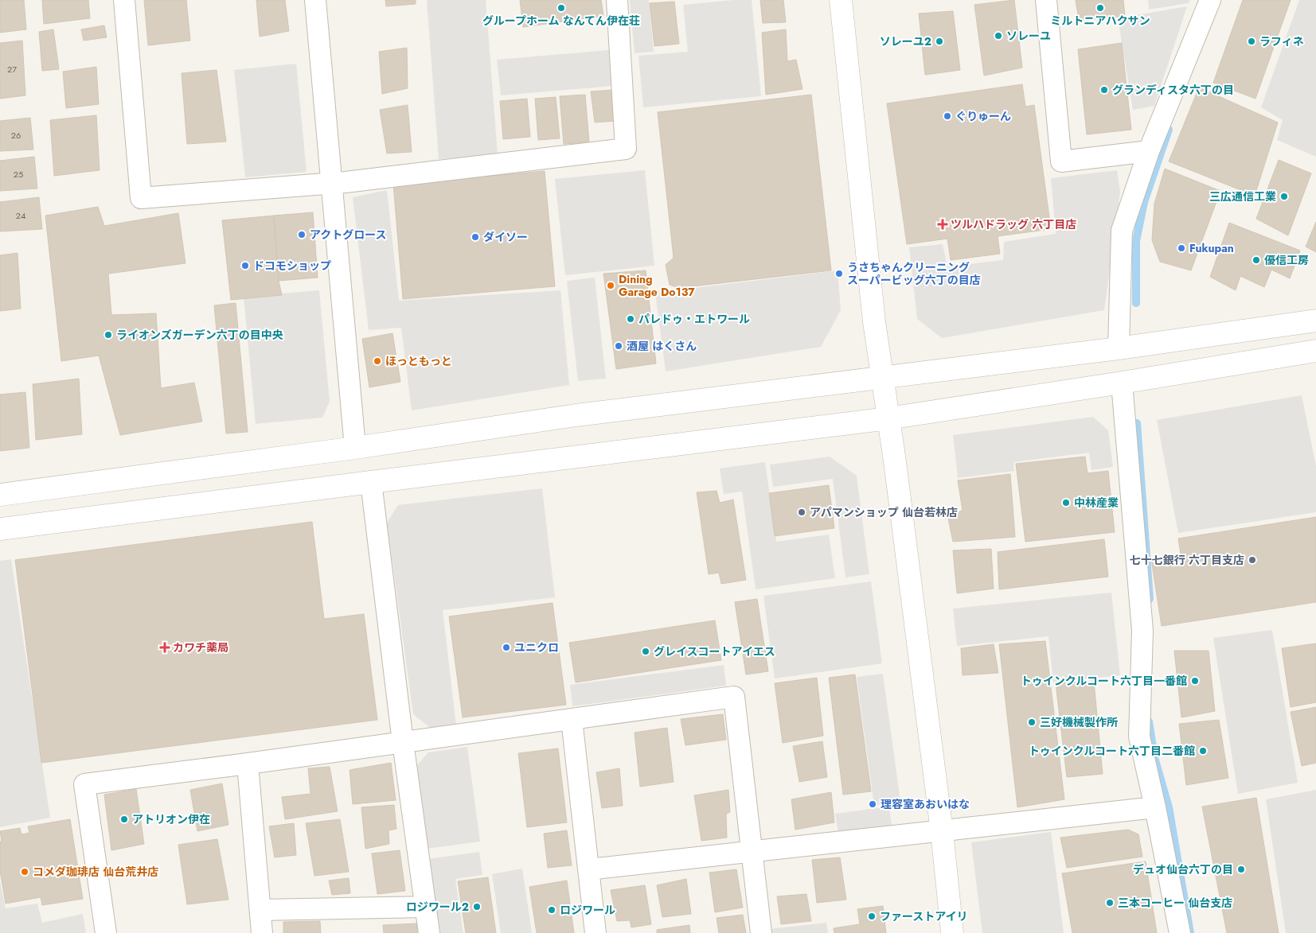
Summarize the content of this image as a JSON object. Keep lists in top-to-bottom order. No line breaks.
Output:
{"places":{"other":["グループホーム なんてん伊在荘","ミルトニアハクサン","ソレーユ","ソレーユ2","ラフィネ","グランディスタ六丁の目","ぐりゅーん","三広通信工業","アクトグロース","ダイソー","Fukupan","優信工房","ドコモショップ","うさちゃんクリーニング スーパービッグ六丁の目店","Dining Garage Do137","パレドゥ・エトワール","ライオンズガーデン六丁の目中央","酒屋 はくさん","ほっともっと","中林産業","アパマンショップ 仙台若林店","七十七銀行 六丁目支店","ユニクロ","グレイスコートアイエス","トゥインクルコート六丁目一番館","三好機械製作所","トゥインクルコート六丁目二番館","理容室あおいはな","アトリオン伊在","デュオ仙台六丁の目","コメダ珈琲店 仙台荒井店","三本コーヒー 仙台支店","ロジワール2","ロジワール","ファーストアイリ"],"health":["ツルハドラッグ 六丁目店","カワチ薬局"]},"house_numbers":["27","26","25","24"]}
